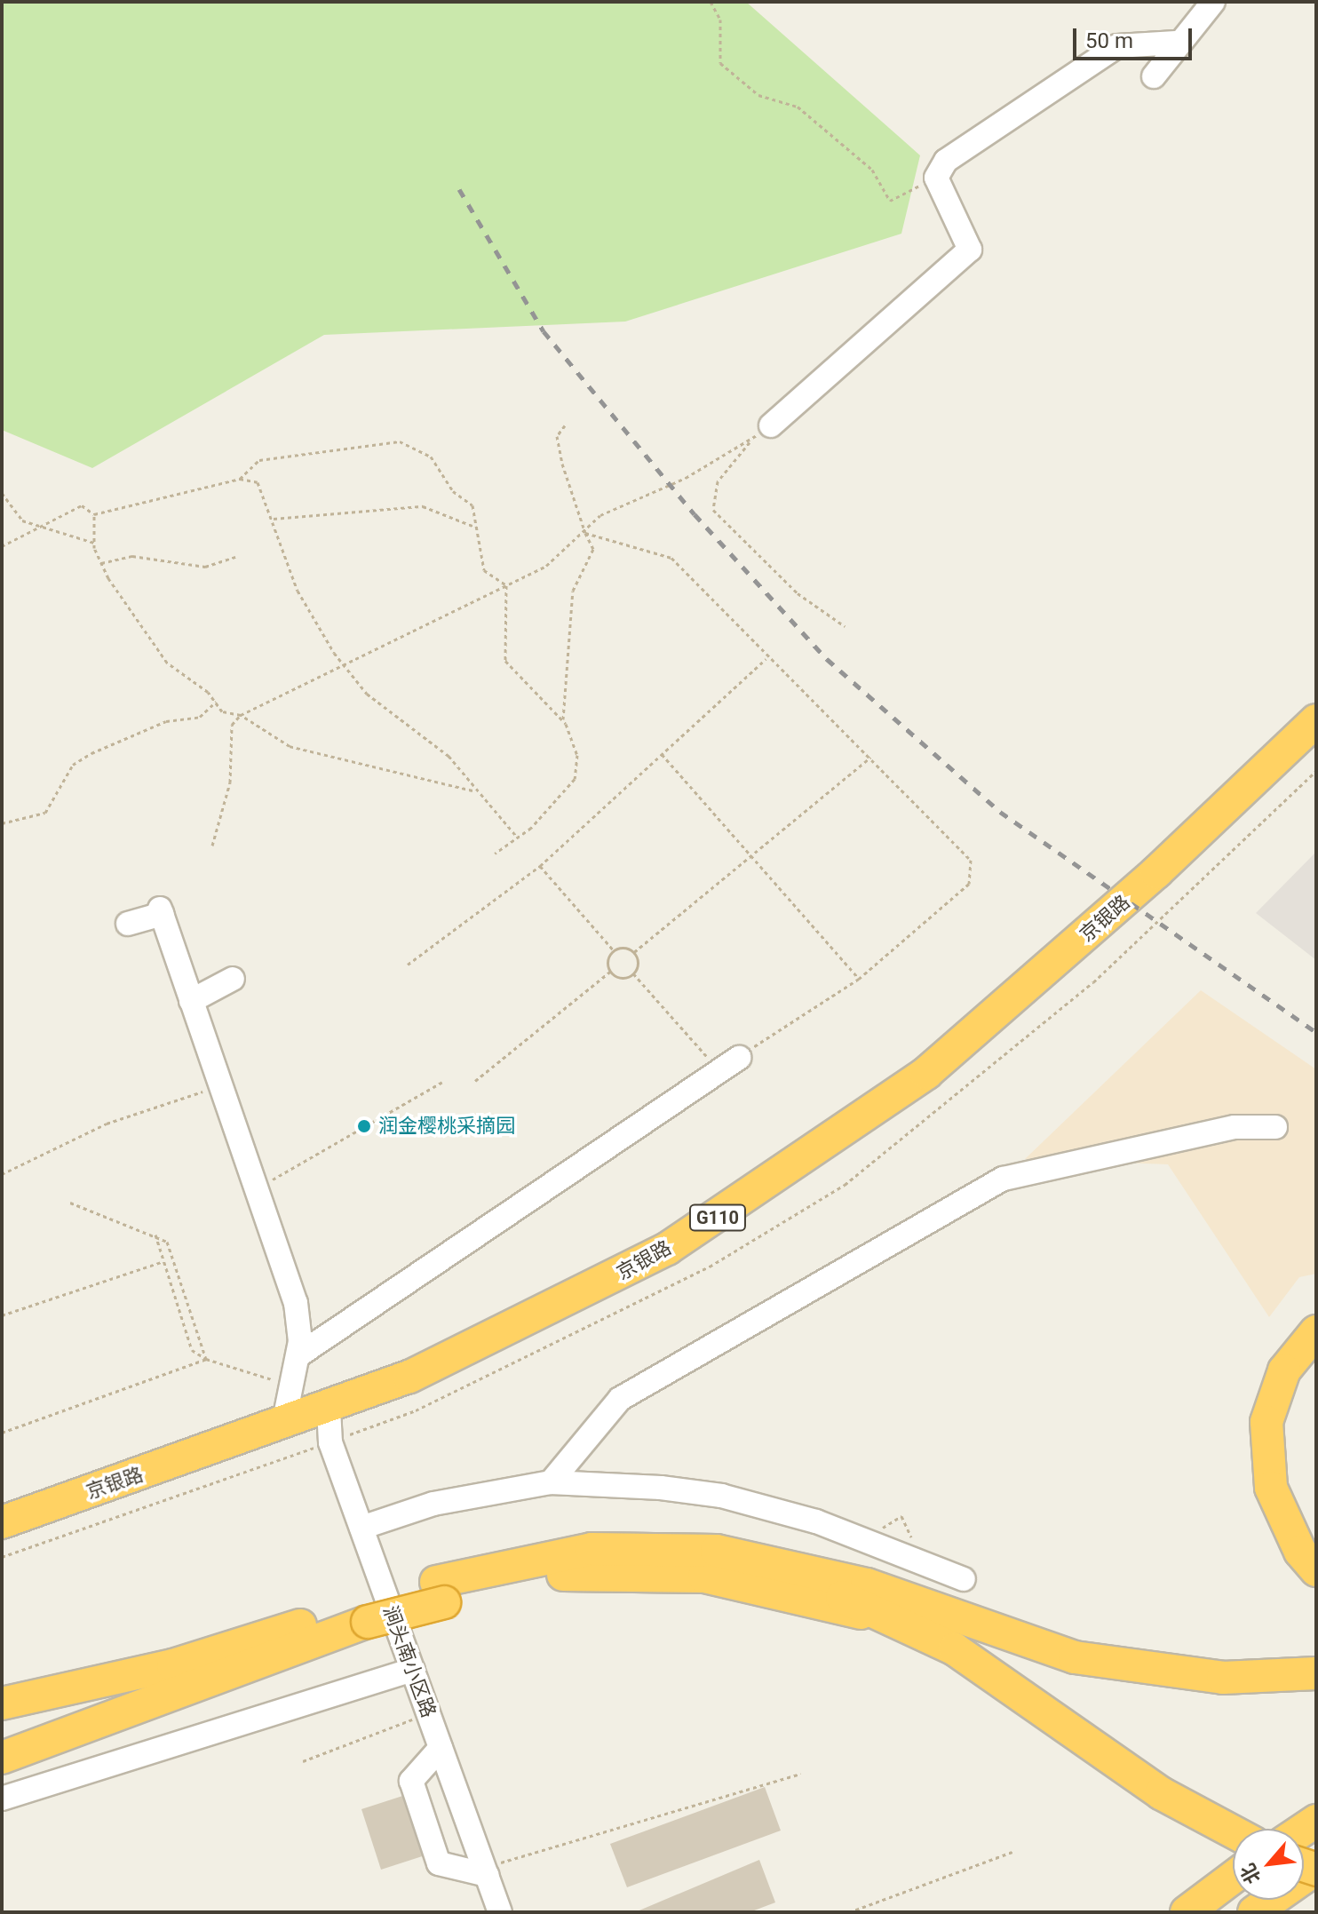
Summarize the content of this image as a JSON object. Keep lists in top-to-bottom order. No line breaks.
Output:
{"streets":{"highway":["京银路","G110"],"street":["涧头南小区路"]},"crossings":[["京银路","涧头南小区路"]],"places":["润金樱桃采摘园"],"scale_bar":"50 m","north":"bottom left"}
